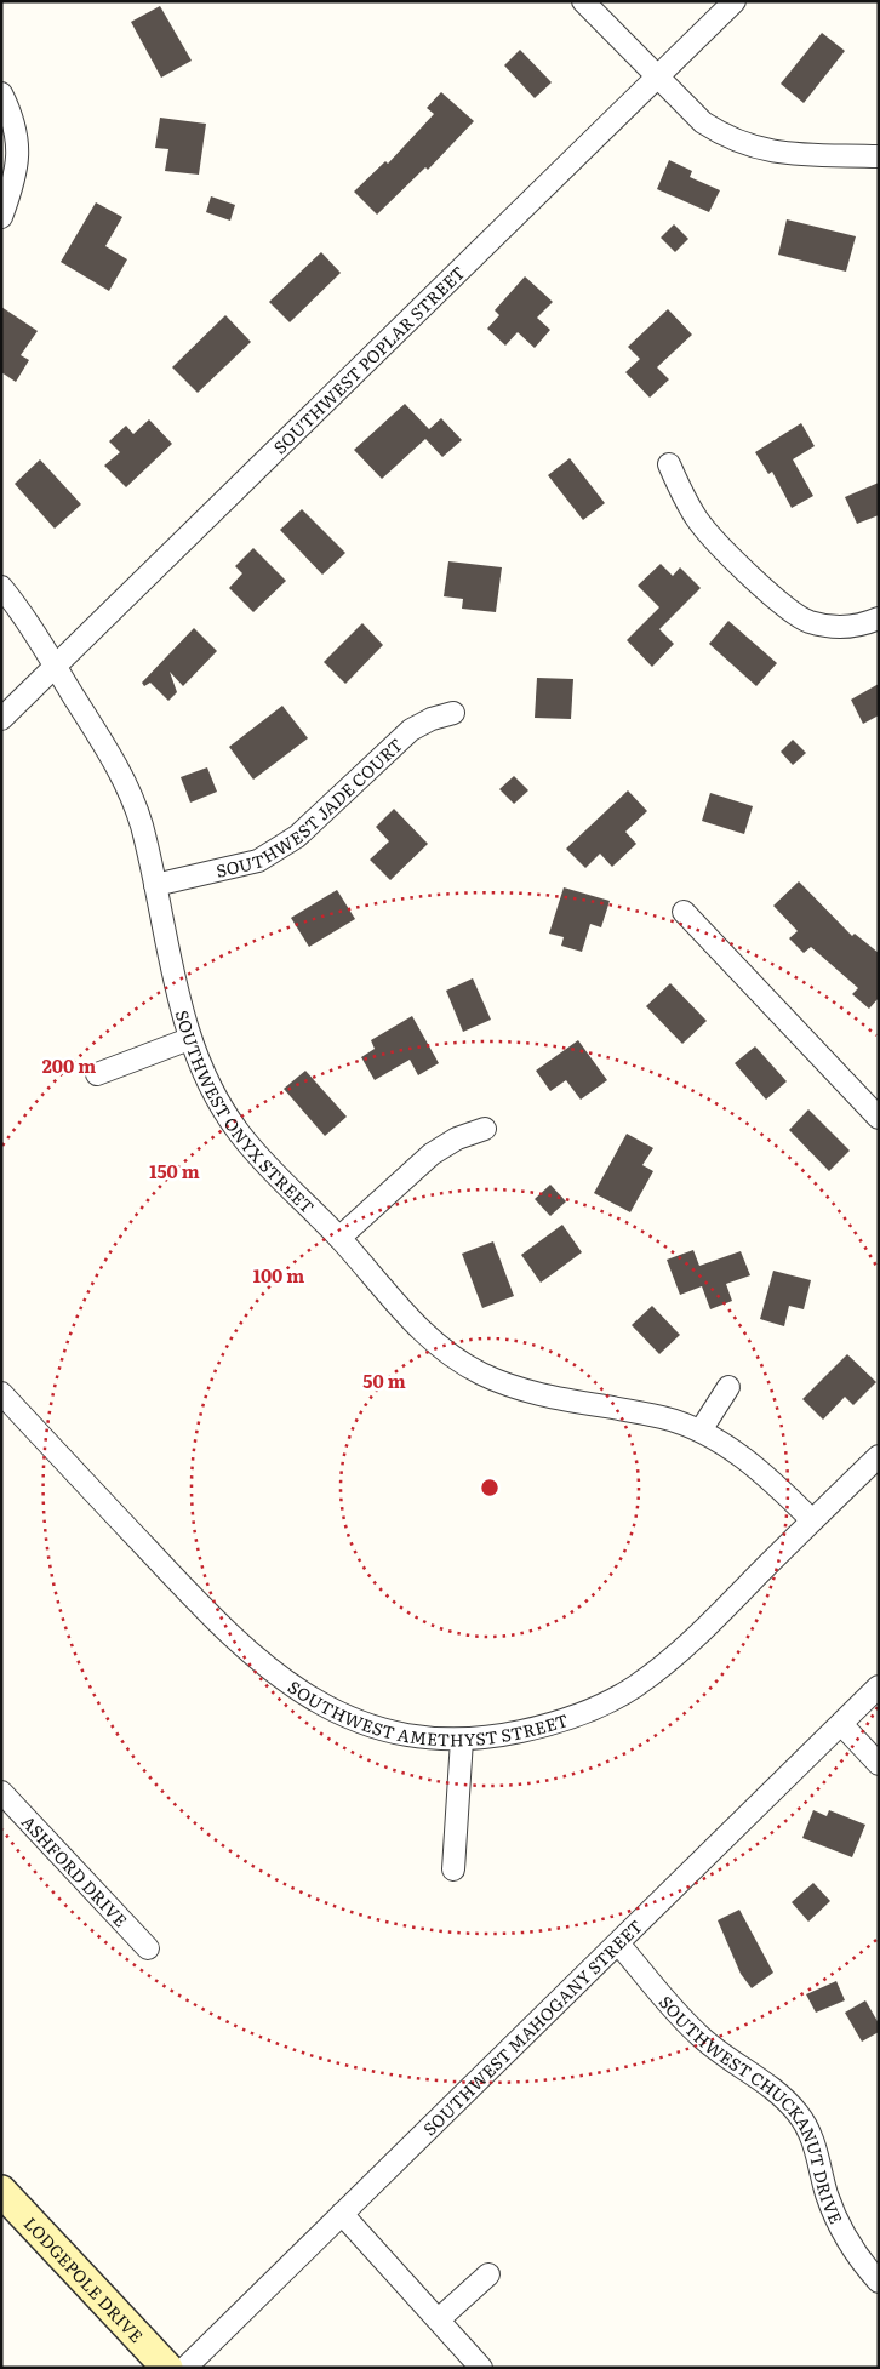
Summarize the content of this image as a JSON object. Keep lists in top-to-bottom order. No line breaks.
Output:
{"streets":{"street":["SOUTHWEST POPLAR STREET","SOUTHWEST JADE COURT","SOUTHWEST ONYX STREET","SOUTHWEST AMETHYST STREET","ASHFORD DRIVE","SOUTHWEST MAHOGANY STREET","SOUTHWEST CHUCKANUT DRIVE","LODGEPOLE DRIVE"]},"crossings":[["SOUTHWEST POPLAR STREET","SOUTHWEST ONYX STREET"],["SOUTHWEST JADE COURT","SOUTHWEST ONYX STREET"],["SOUTHWEST ONYX STREET","SOUTHWEST AMETHYST STREET"],["SOUTHWEST MAHOGANY STREET","SOUTHWEST CHUCKANUT DRIVE"]],"rings":["200 m","150 m","100 m","50 m"]}
